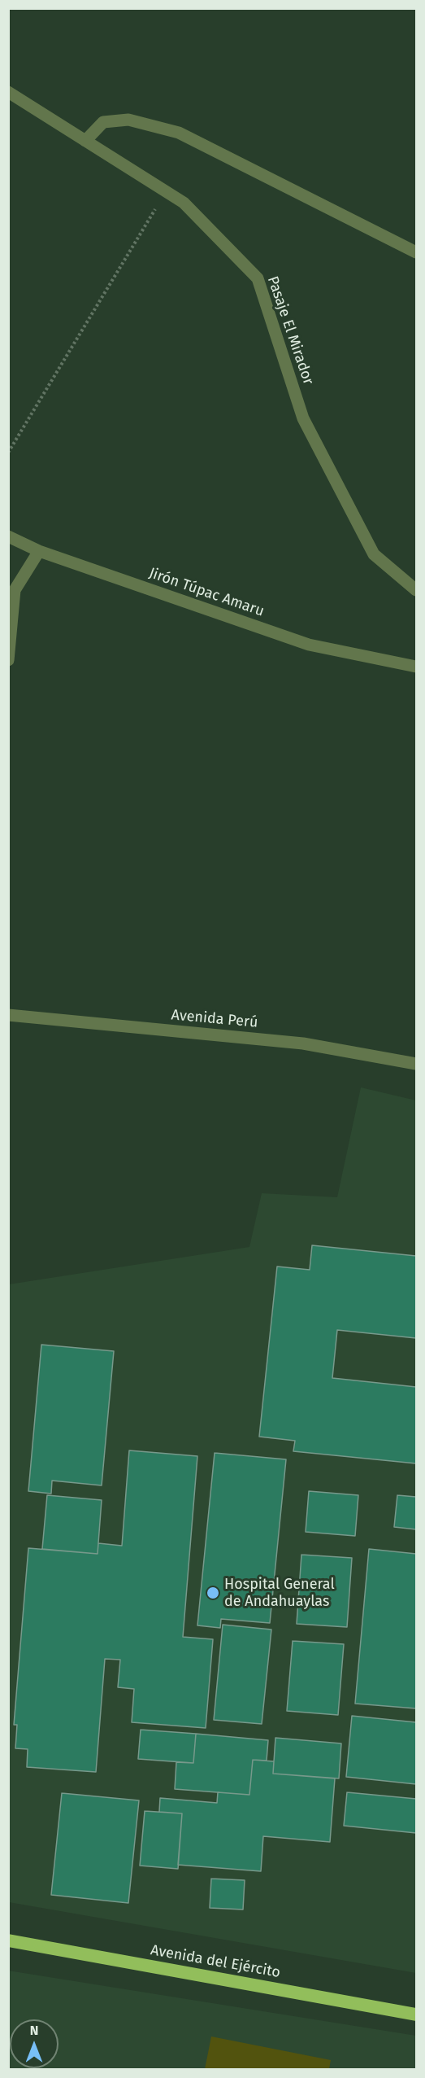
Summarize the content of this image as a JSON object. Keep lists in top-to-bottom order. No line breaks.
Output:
{"streets":{"highway":["Avenida del Ejército"],"street":["Pasaje El Mirador","Jirón Túpac Amaru","Avenida Perú"]},"places":["Hospital General de Andahuaylas"],"north":"top"}
